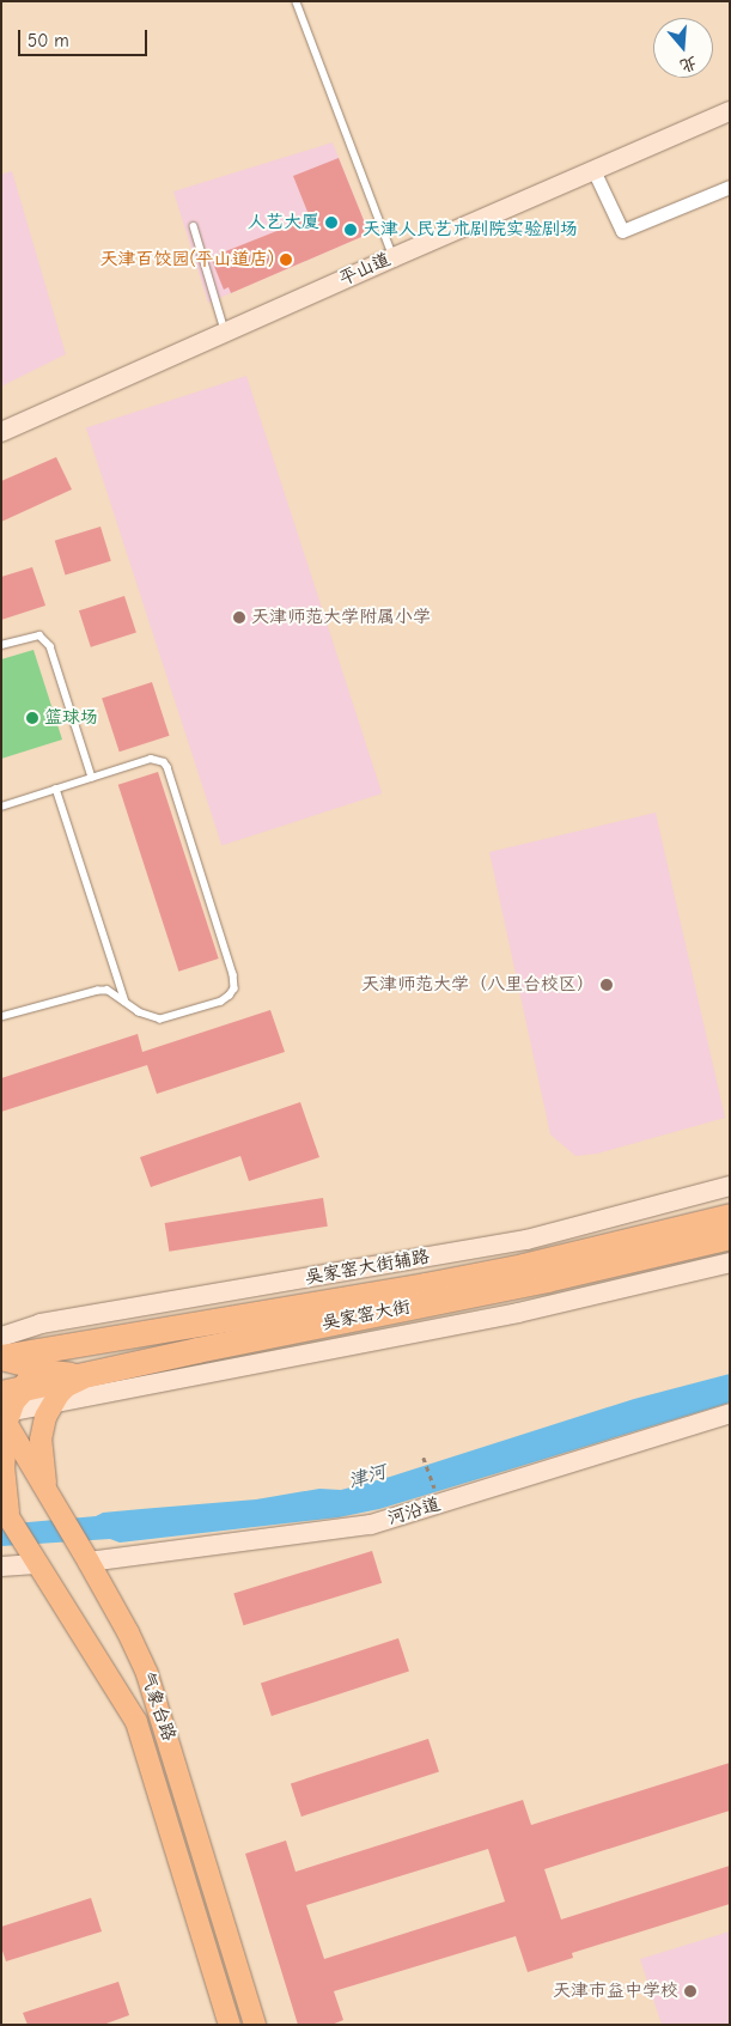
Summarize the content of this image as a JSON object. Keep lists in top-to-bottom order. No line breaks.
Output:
{"streets":{"highway":["吴家窑大街"],"main road":["气象台路"],"street":["平山道","吴家窑大街辅路","河沿道"]},"crossings":[["吴家窑大街","气象台路"],["河沿道","气象台路"]],"water":["津河"],"places":["人艺大厦","天津人民艺术剧院实验剧场","天津百饺园(平山道店)","天津师范大学附属小学","篮球场","天津师范大学（八里台校区）","天津市益中学校"],"scale_bar":"50 m","north":"bottom"}
